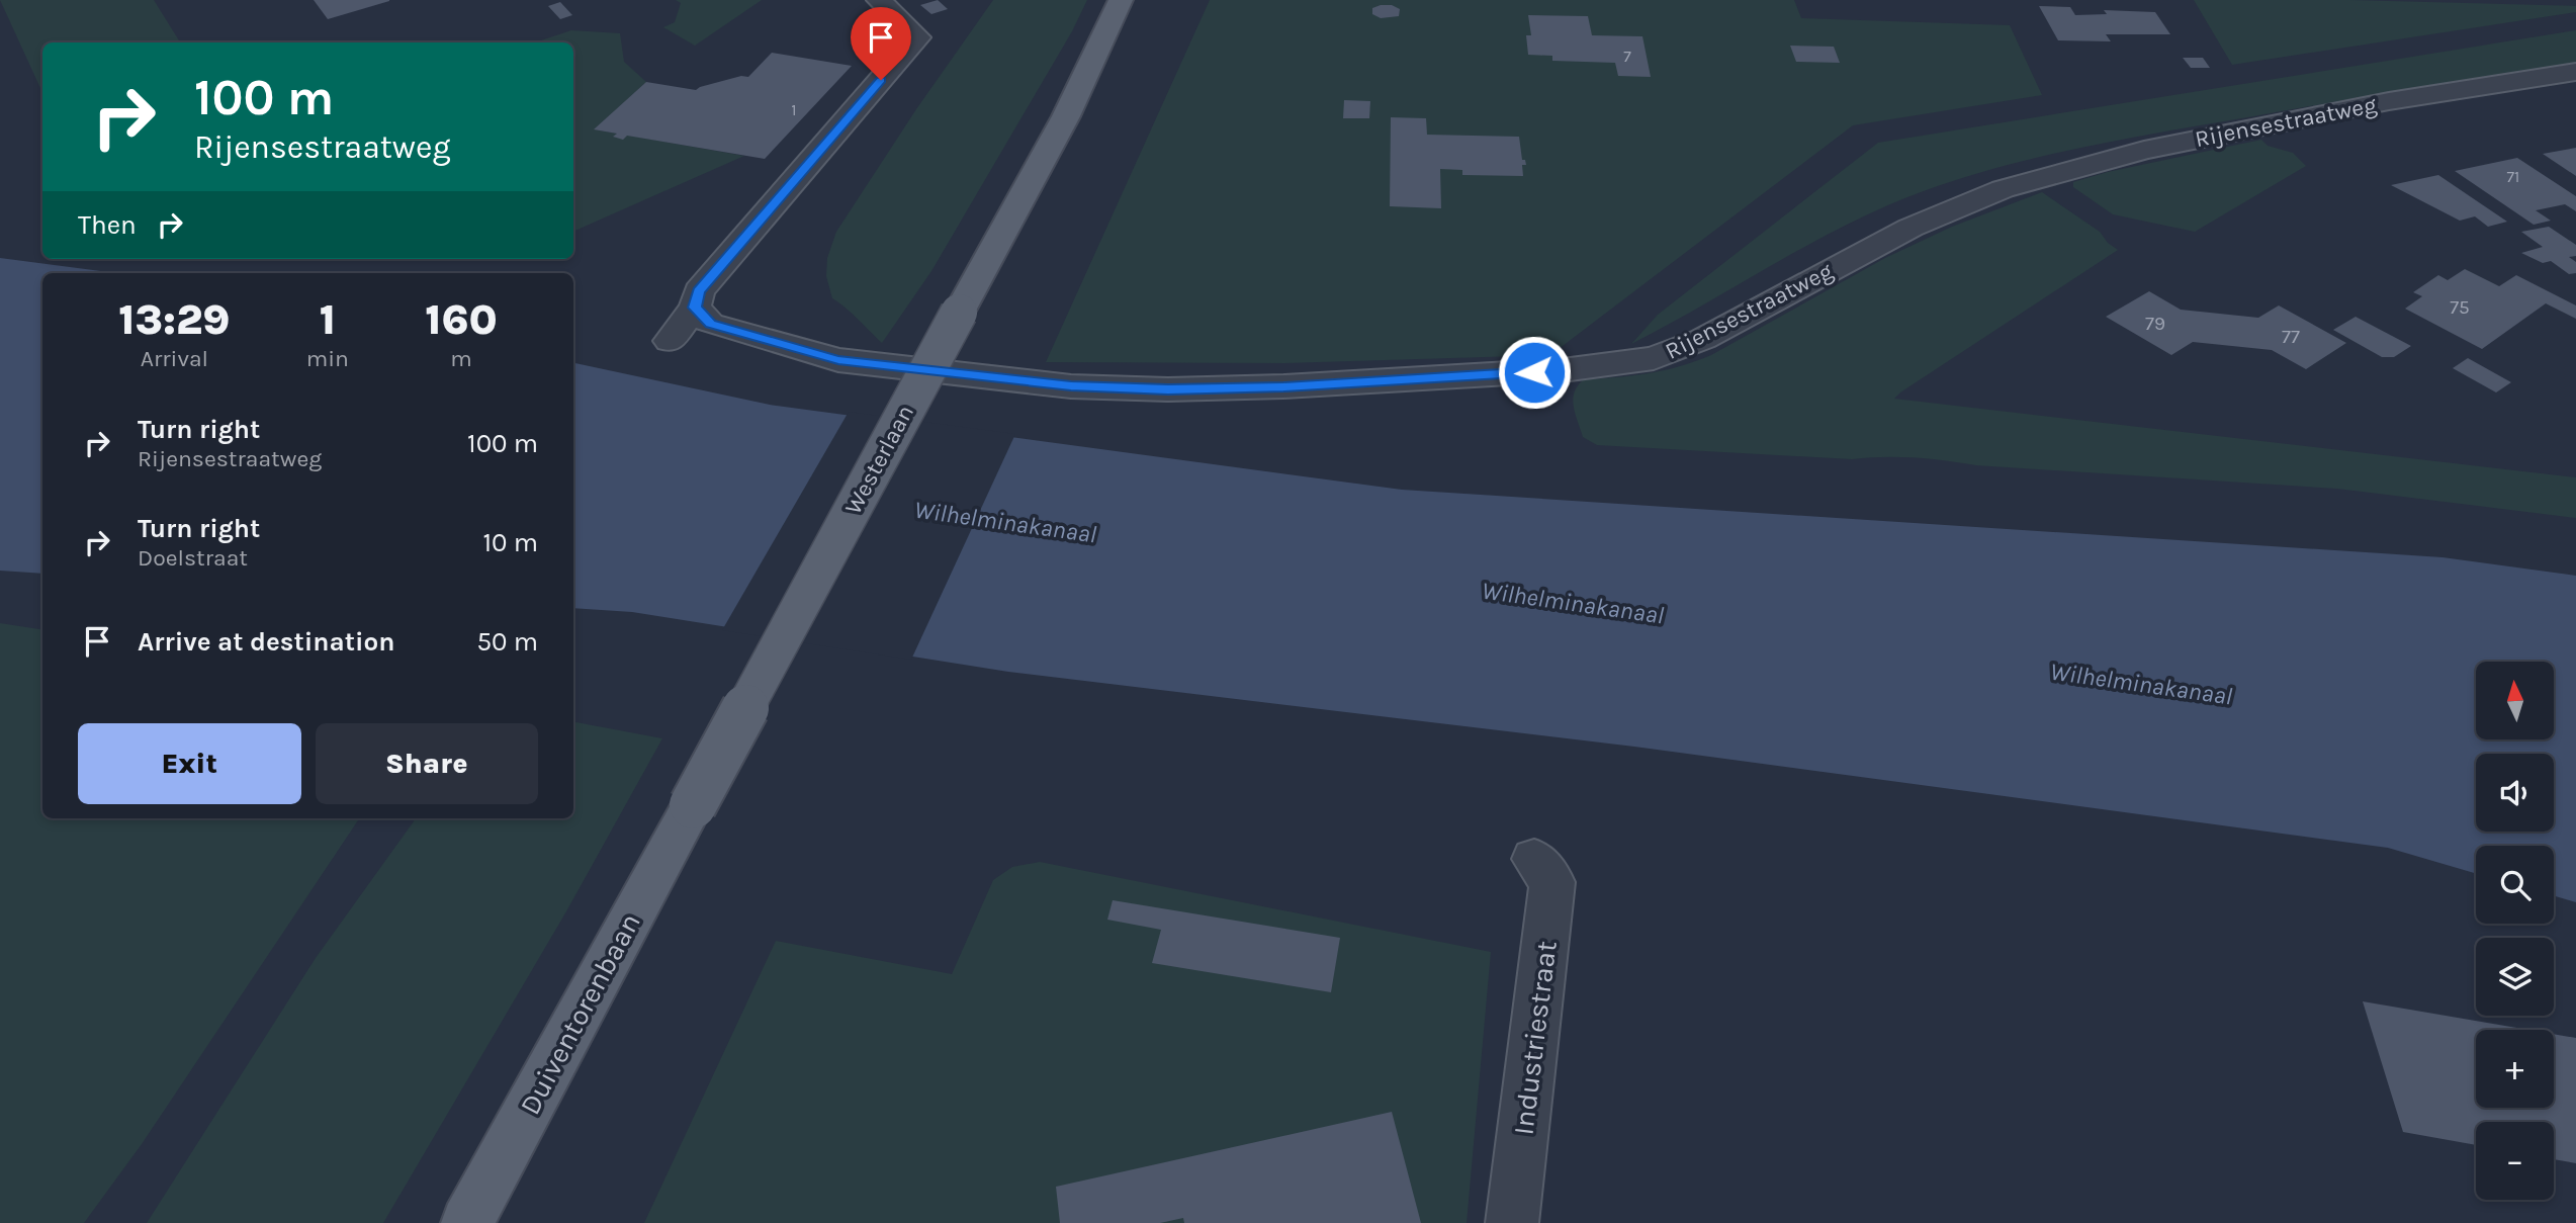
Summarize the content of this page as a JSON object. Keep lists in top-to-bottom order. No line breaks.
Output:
{"streets":{"main road":["Westerlaan","Duiventorenbaan"],"street":["Rijensestraatweg","Industriestraat"]},"crossings":[["Westerlaan","Duiventorenbaan"]],"water":["Wilhelminakanaal"],"house_numbers":["7","1","71","75","79","77"],"north":"top","page":{"turn":["100 m","Rijensestraatweg"],"then":"Then","eta":["13:29","Arrival","1","min","160","m"],"list":[{"name":"Turn right","note":"Rijensestraatweg","value":"100 m"},{"name":"Turn right","note":"Doelstraat","value":"10 m"},{"name":"Arrive at destination","value":"50 m"}],"map_buttons":["+","−"],"buttons":["Exit","Share"]}}
